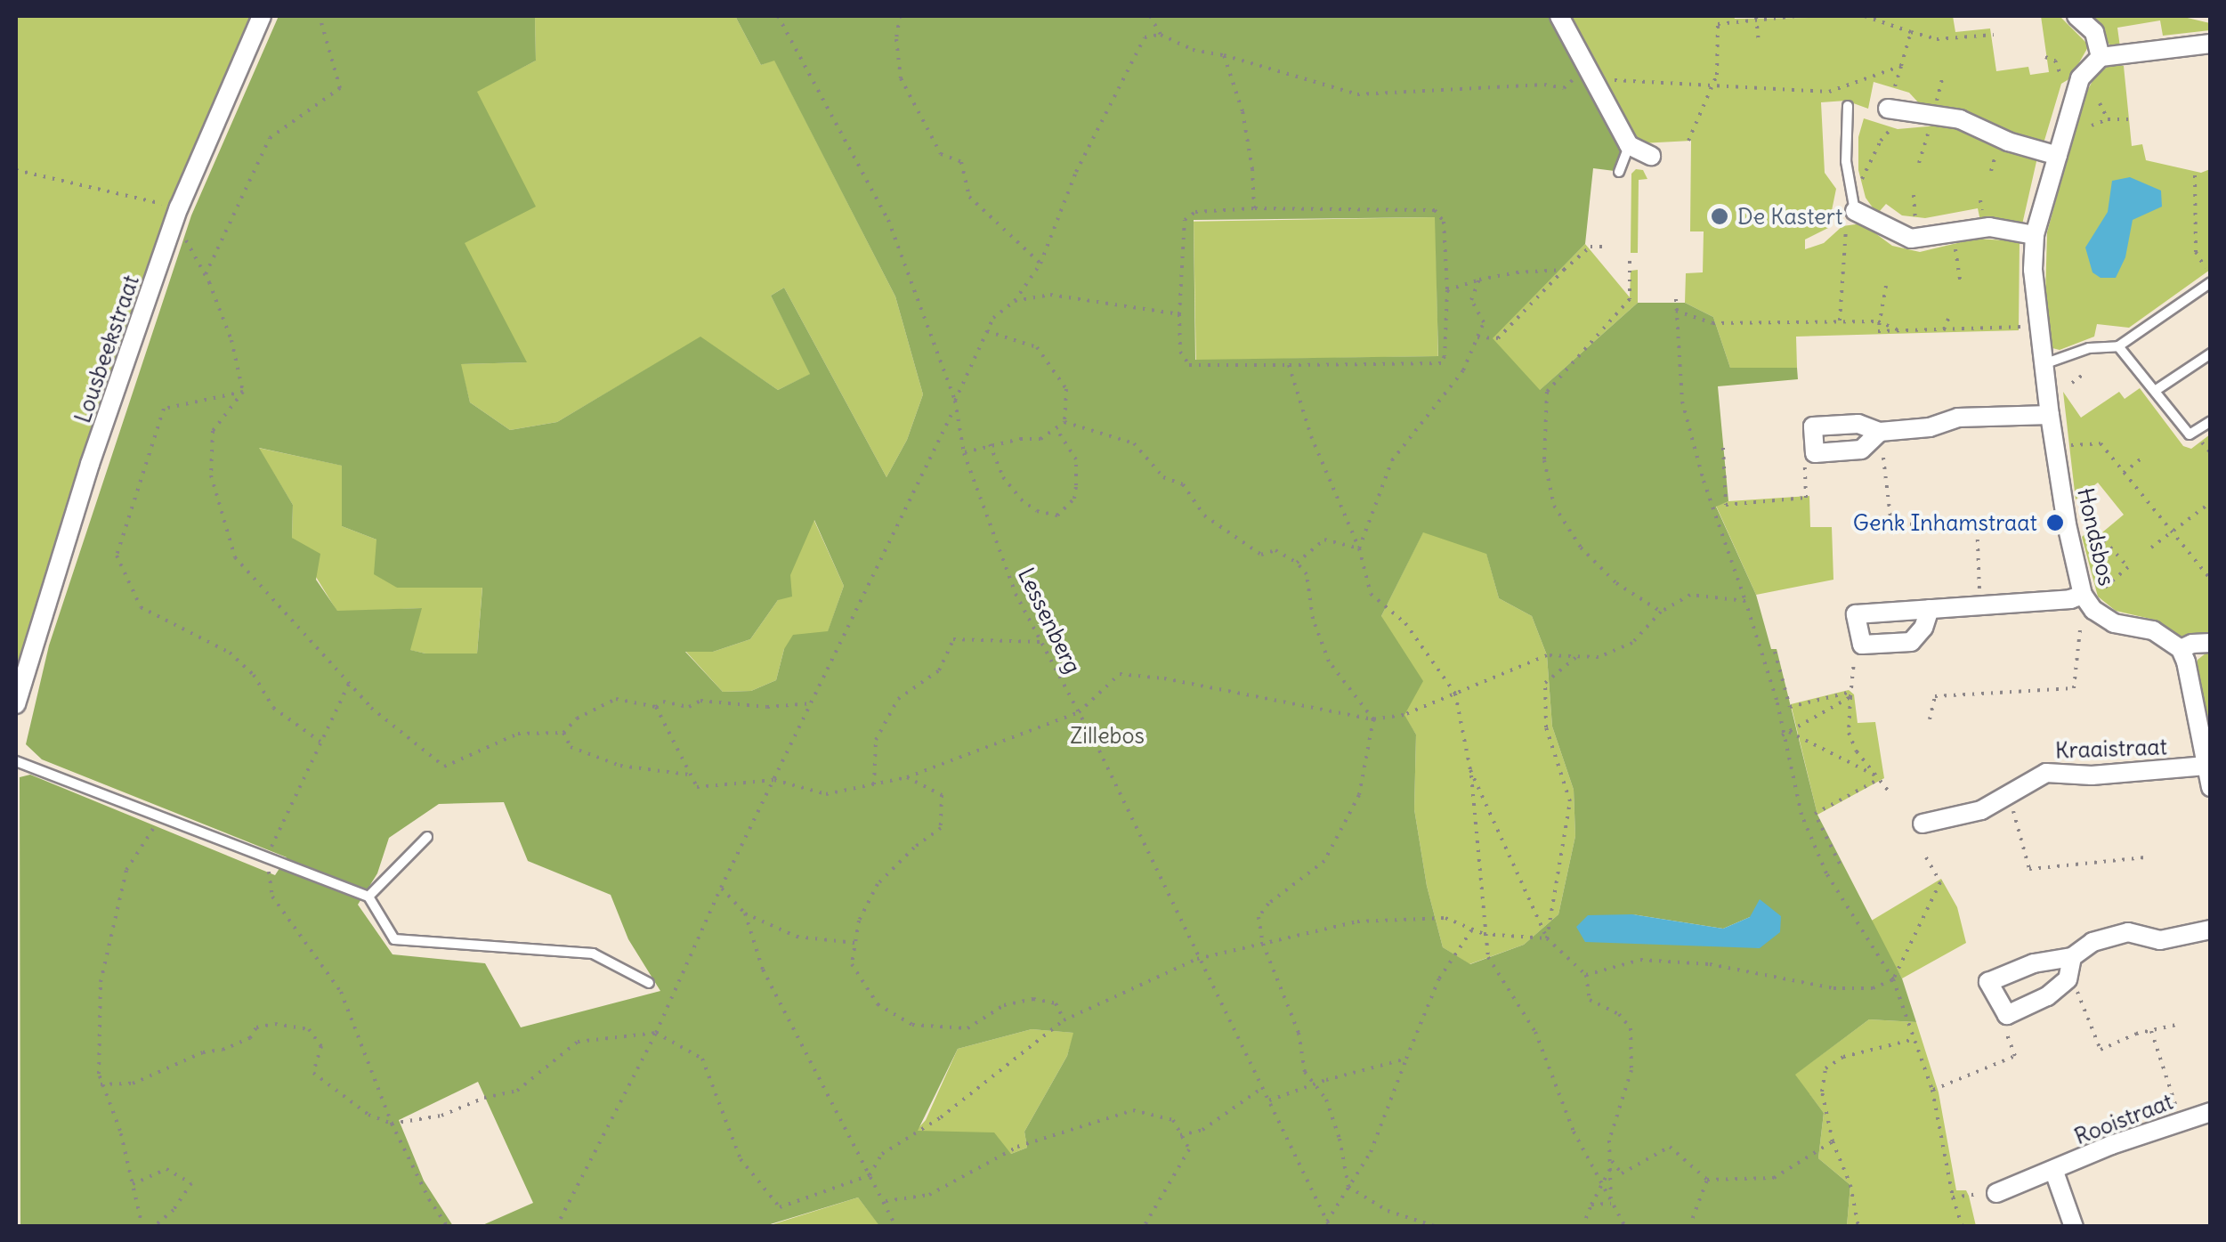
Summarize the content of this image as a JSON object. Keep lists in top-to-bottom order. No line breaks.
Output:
{"streets":{"street":["Lousbeekstraat","Hondsbos","Kraaistraat","Rooistraat"],"path":["Lessenberg"]},"parks":["Zillebos"],"places":["De Kastert","Genk Inhamstraat"]}
